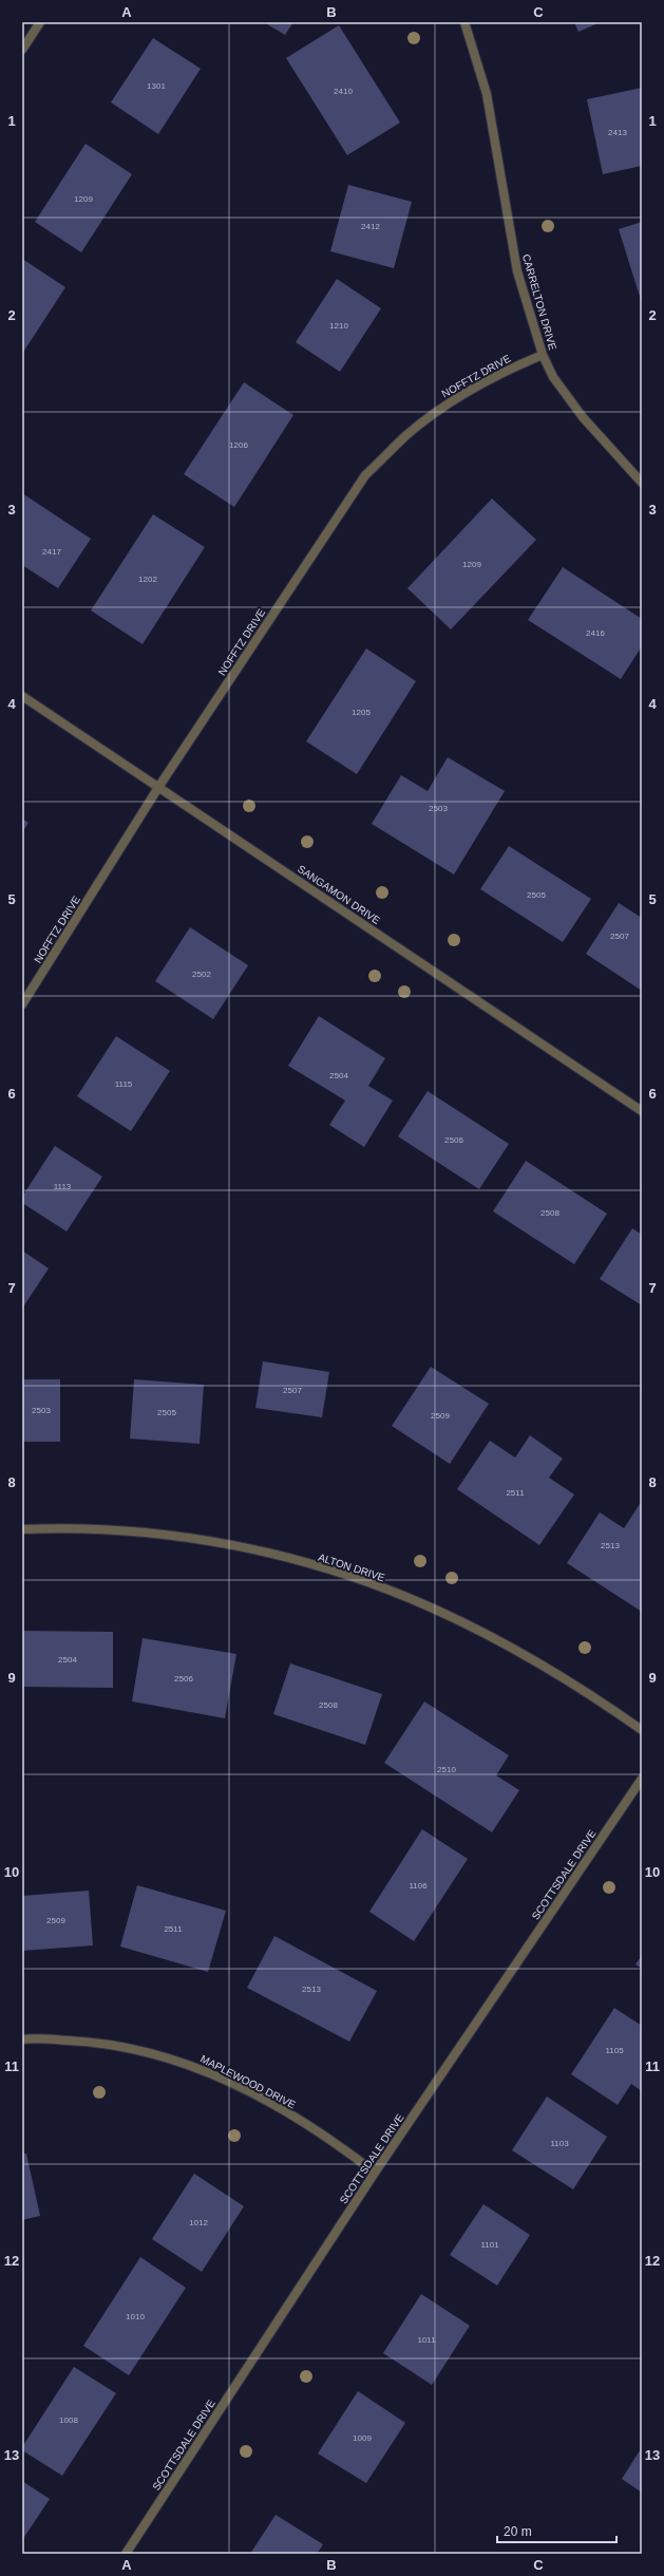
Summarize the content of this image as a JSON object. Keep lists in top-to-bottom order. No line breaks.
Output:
{"streets":{"street":["CARRELTON DRIVE","NOFFTZ DRIVE","SANGAMON DRIVE","ALTON DRIVE","SCOTTSDALE DRIVE","MAPLEWOOD DRIVE"]},"crossings":[["CARRELTON DRIVE","NOFFTZ DRIVE"],["NOFFTZ DRIVE","SANGAMON DRIVE"],["SCOTTSDALE DRIVE","MAPLEWOOD DRIVE"]],"house_numbers":["1301","2410","2413","1209","2412","1210","1206","2417","1209","1202","2416","1205","2503","2505","2507","2502","2504","1115","2506","1113","2508","2507","2503","2505","2509","2511","2513","2504","2506","2508","2510","1106","2509","2511","2513","1105","1103","1012","1101","1010","1011","1008","1009"],"scale_bar":"20 m","grid":{"columns":["A","B","C"],"rows":["1","2","3","4","5","6","7","8","9","10","11","12","13"]}}
